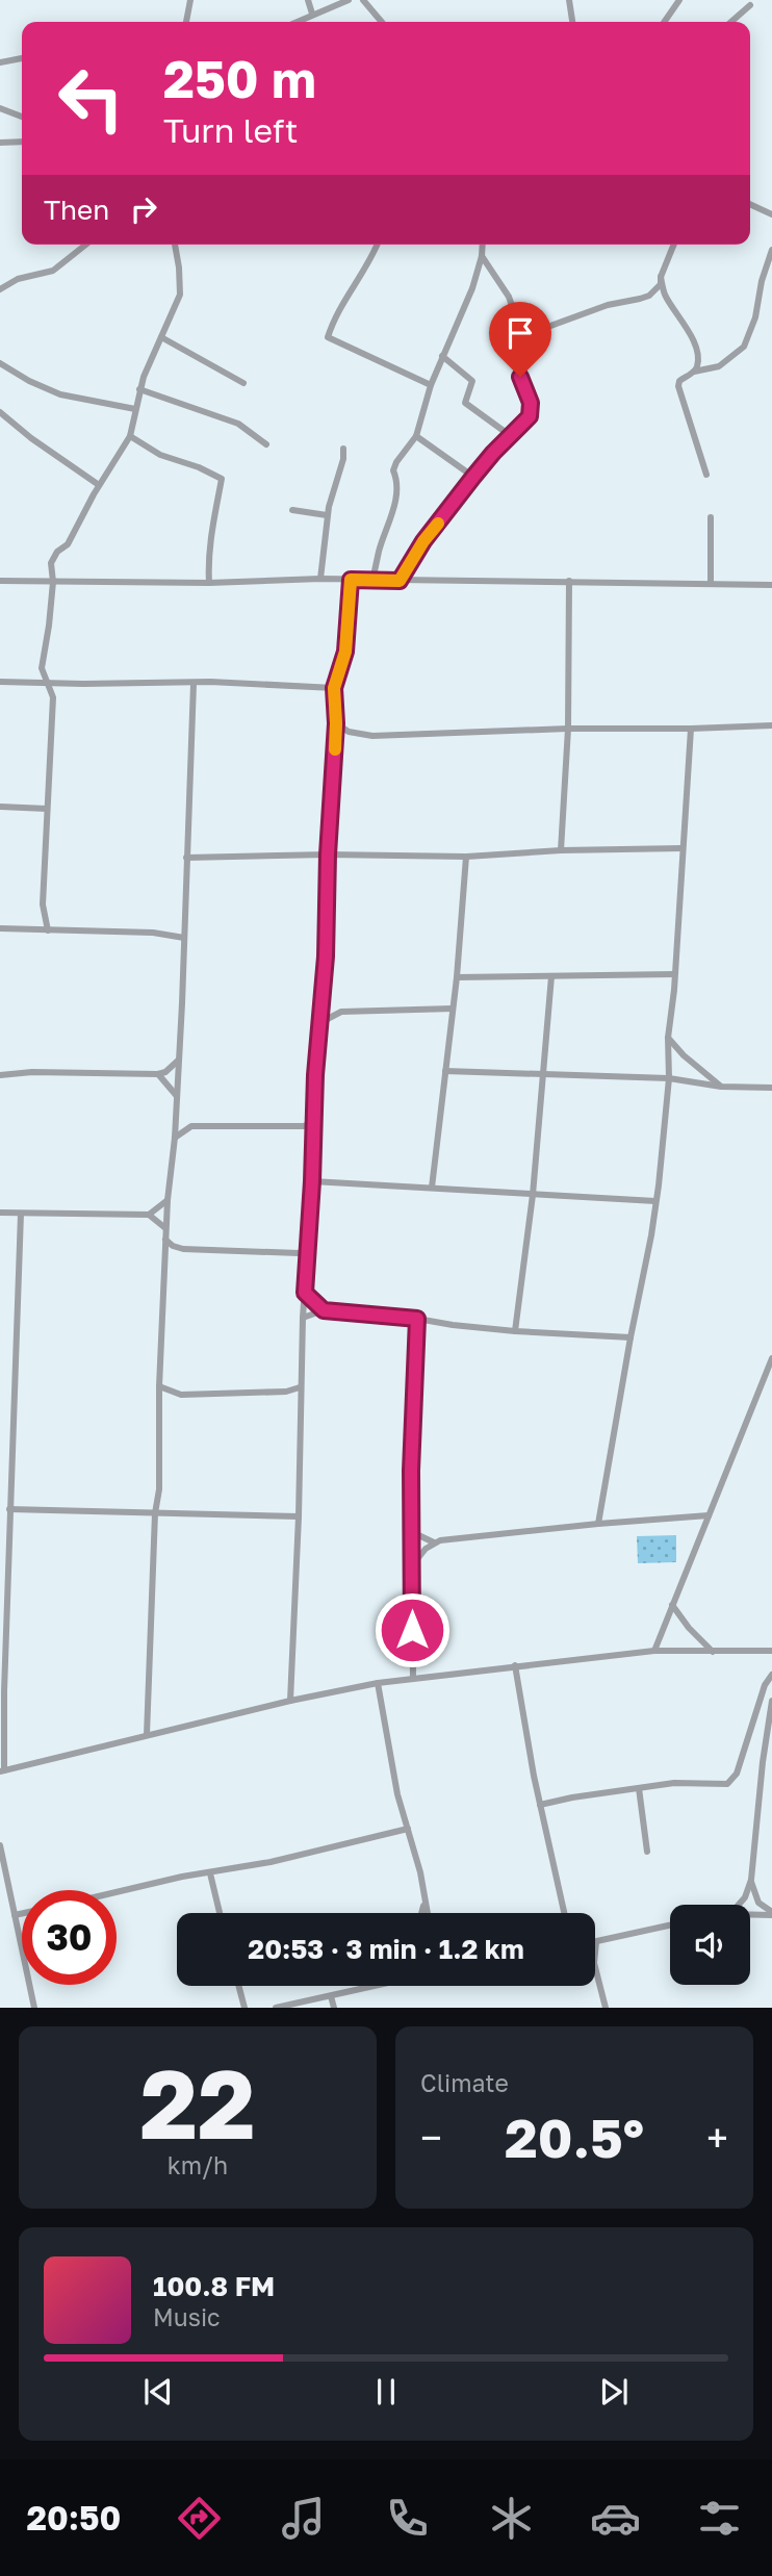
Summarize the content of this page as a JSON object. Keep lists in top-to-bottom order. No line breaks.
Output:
{"page":{"turn":["250 m","Turn left"],"then":"Then","limit":"30","trip":"20:53 · 3 min · 1.2 km","tile":[["22","km/h"],"Climate"],"heat":["−","20.5°","+"],"song":["100.8 FM","Music"],"tabs":"20:50"}}
